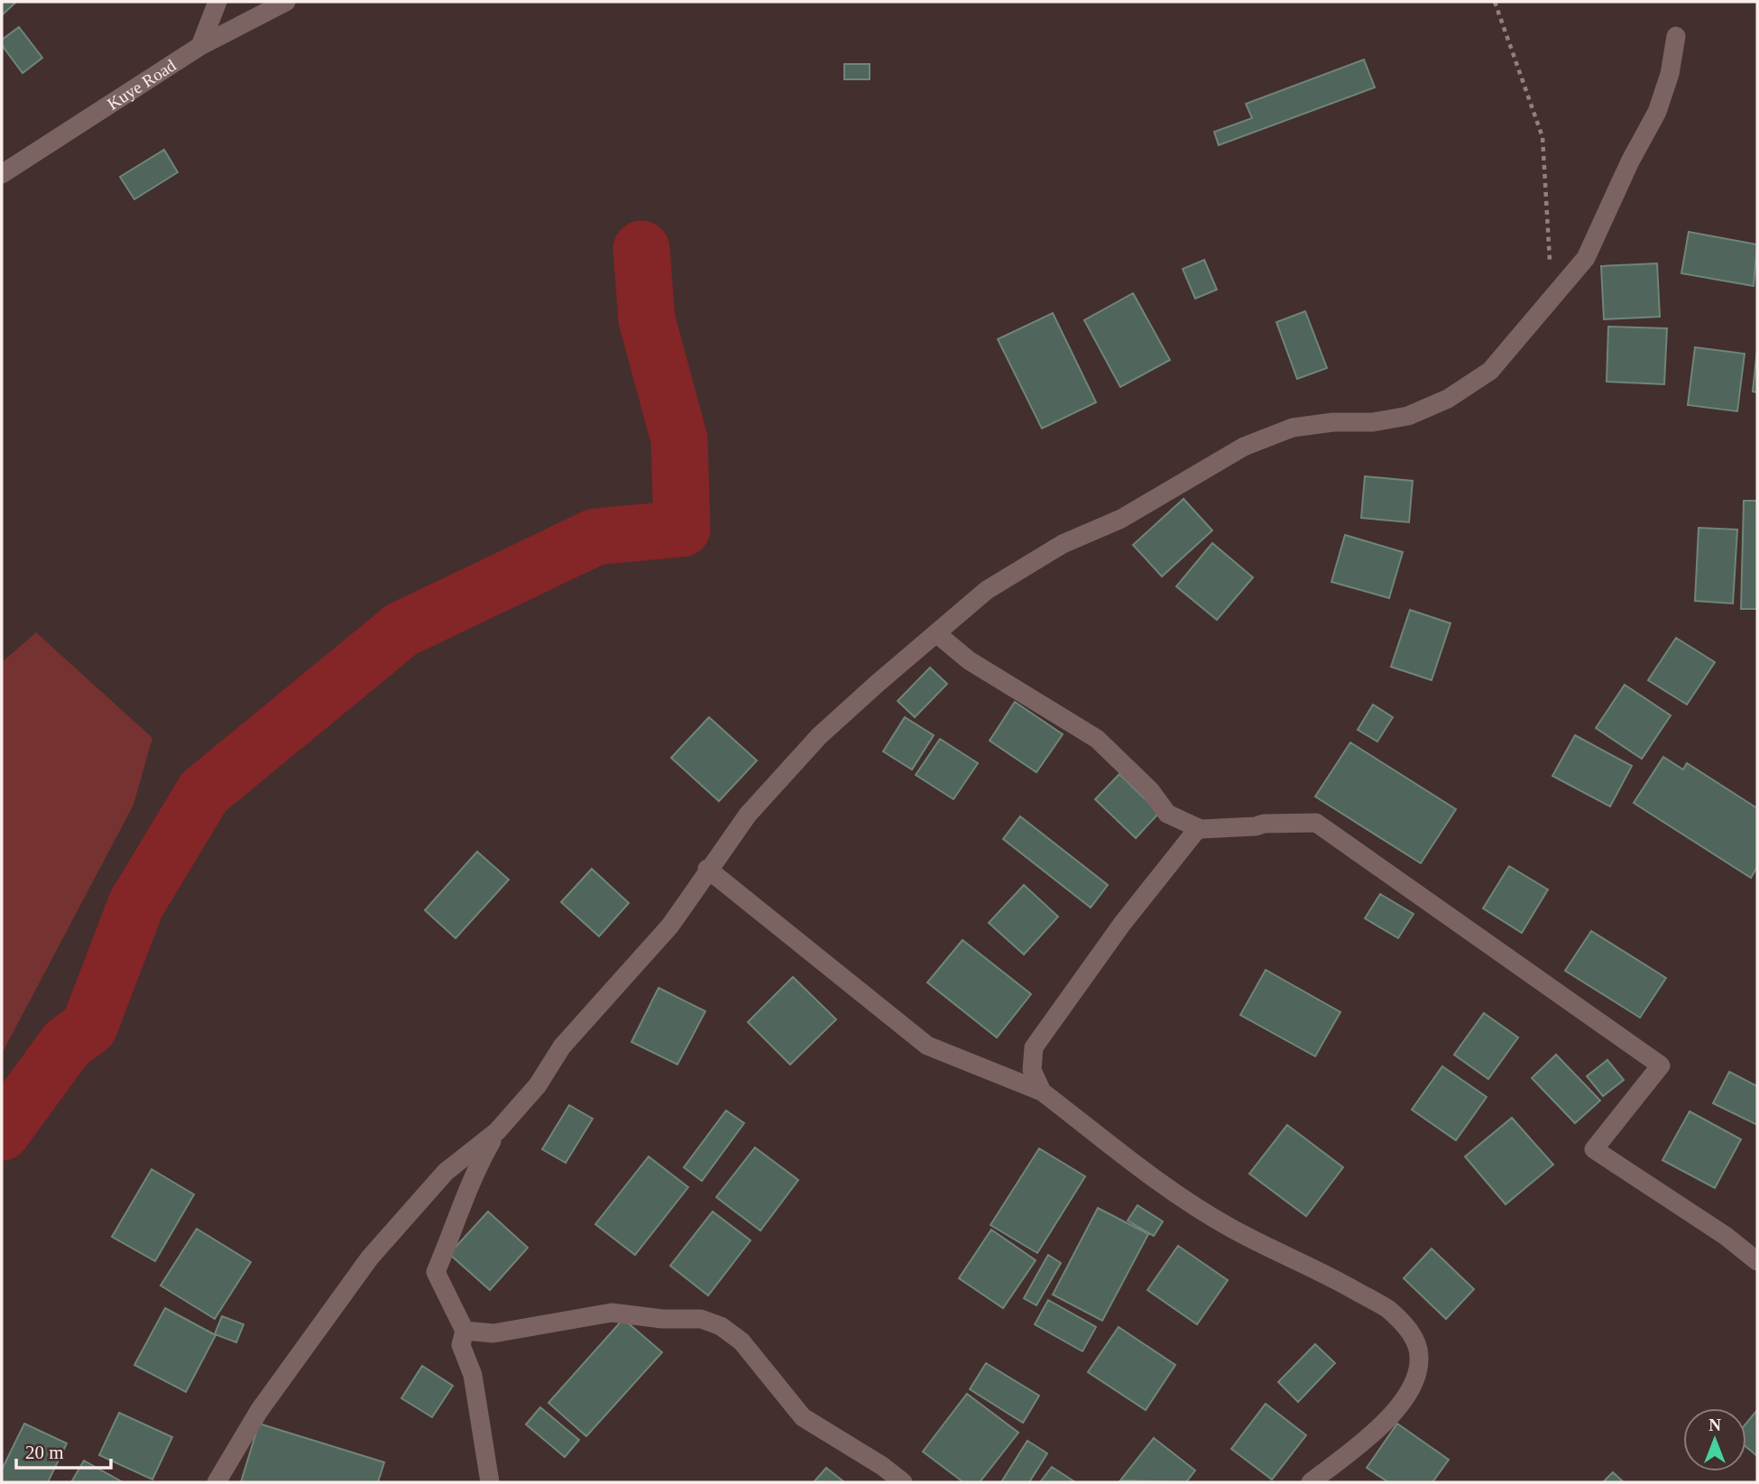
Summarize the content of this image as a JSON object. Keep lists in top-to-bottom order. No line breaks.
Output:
{"streets":{"street":["Kuye Road"]},"scale_bar":"20 m","north":"top"}
